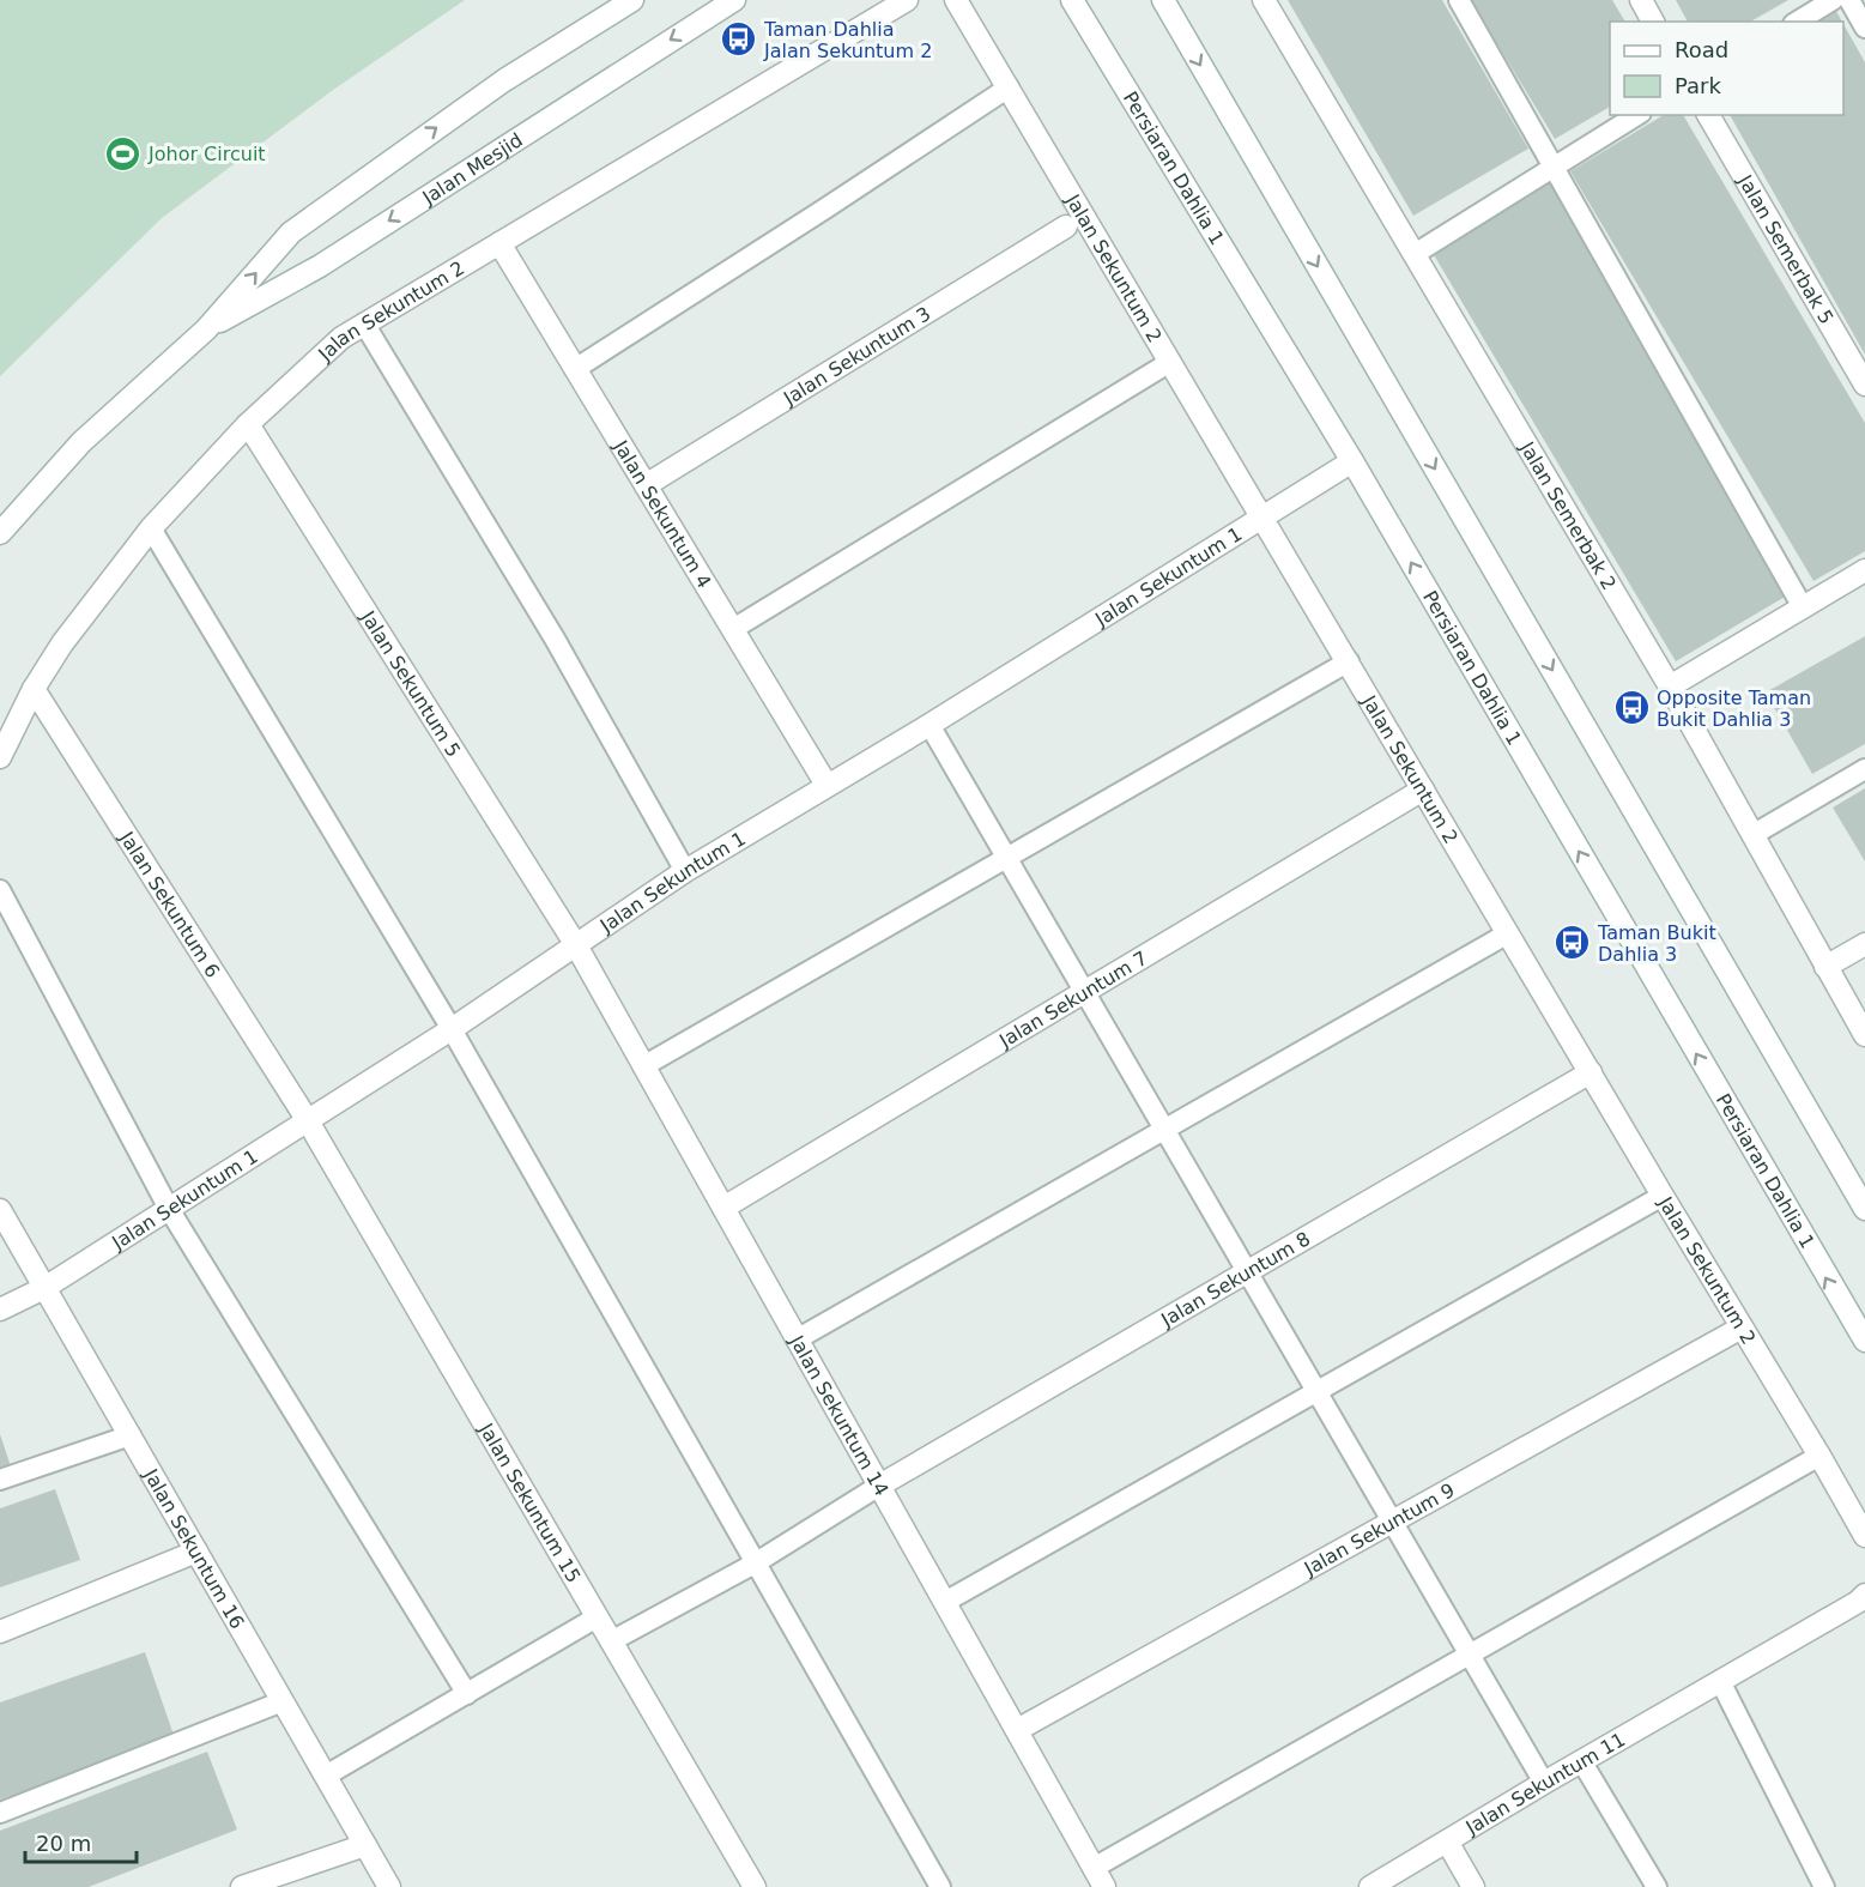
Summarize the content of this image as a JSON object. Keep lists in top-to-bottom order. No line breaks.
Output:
{"streets":{"street":["Jalan Mesjid","Persiaran Dahlia 1","Jalan Semerbak 5","Jalan Sekuntum 2","Jalan Sekuntum 3","Jalan Sekuntum 4","Jalan Semerbak 2","Jalan Sekuntum 1","Jalan Sekuntum 5","Jalan Sekuntum 6","Jalan Sekuntum 7","Jalan Sekuntum 8","Jalan Sekuntum 14","Jalan Sekuntum 15","Jalan Sekuntum 9","Jalan Sekuntum 16","Jalan Sekuntum 11"]},"crossings":[["Persiaran Dahlia 1","Jalan Sekuntum 1"],["Jalan Sekuntum 2","Jalan Sekuntum 4"],["Jalan Sekuntum 2","Jalan Sekuntum 1"],["Jalan Sekuntum 2","Jalan Sekuntum 5"],["Jalan Sekuntum 2","Jalan Sekuntum 6"],["Jalan Sekuntum 2","Jalan Sekuntum 7"],["Jalan Sekuntum 2","Jalan Sekuntum 8"],["Jalan Sekuntum 2","Jalan Sekuntum 9"],["Jalan Sekuntum 3","Jalan Sekuntum 4"],["Jalan Sekuntum 4","Jalan Sekuntum 1"],["Jalan Sekuntum 1","Jalan Sekuntum 5"],["Jalan Sekuntum 1","Jalan Sekuntum 6"],["Jalan Sekuntum 1","Jalan Sekuntum 14"],["Jalan Sekuntum 1","Jalan Sekuntum 15"],["Jalan Sekuntum 1","Jalan Sekuntum 16"],["Jalan Sekuntum 5","Jalan Sekuntum 14"],["Jalan Sekuntum 6","Jalan Sekuntum 15"],["Jalan Sekuntum 7","Jalan Sekuntum 14"],["Jalan Sekuntum 8","Jalan Sekuntum 14"],["Jalan Sekuntum 14","Jalan Sekuntum 9"]],"places":{"bus stop":["Taman Dahlia Jalan Sekuntum 2","Opposite Taman Bukit Dahlia 3","Taman Bukit Dahlia 3"],"sports":["Johor Circuit"]},"legend":["Road","Park"],"scale_bar":"20 m"}
